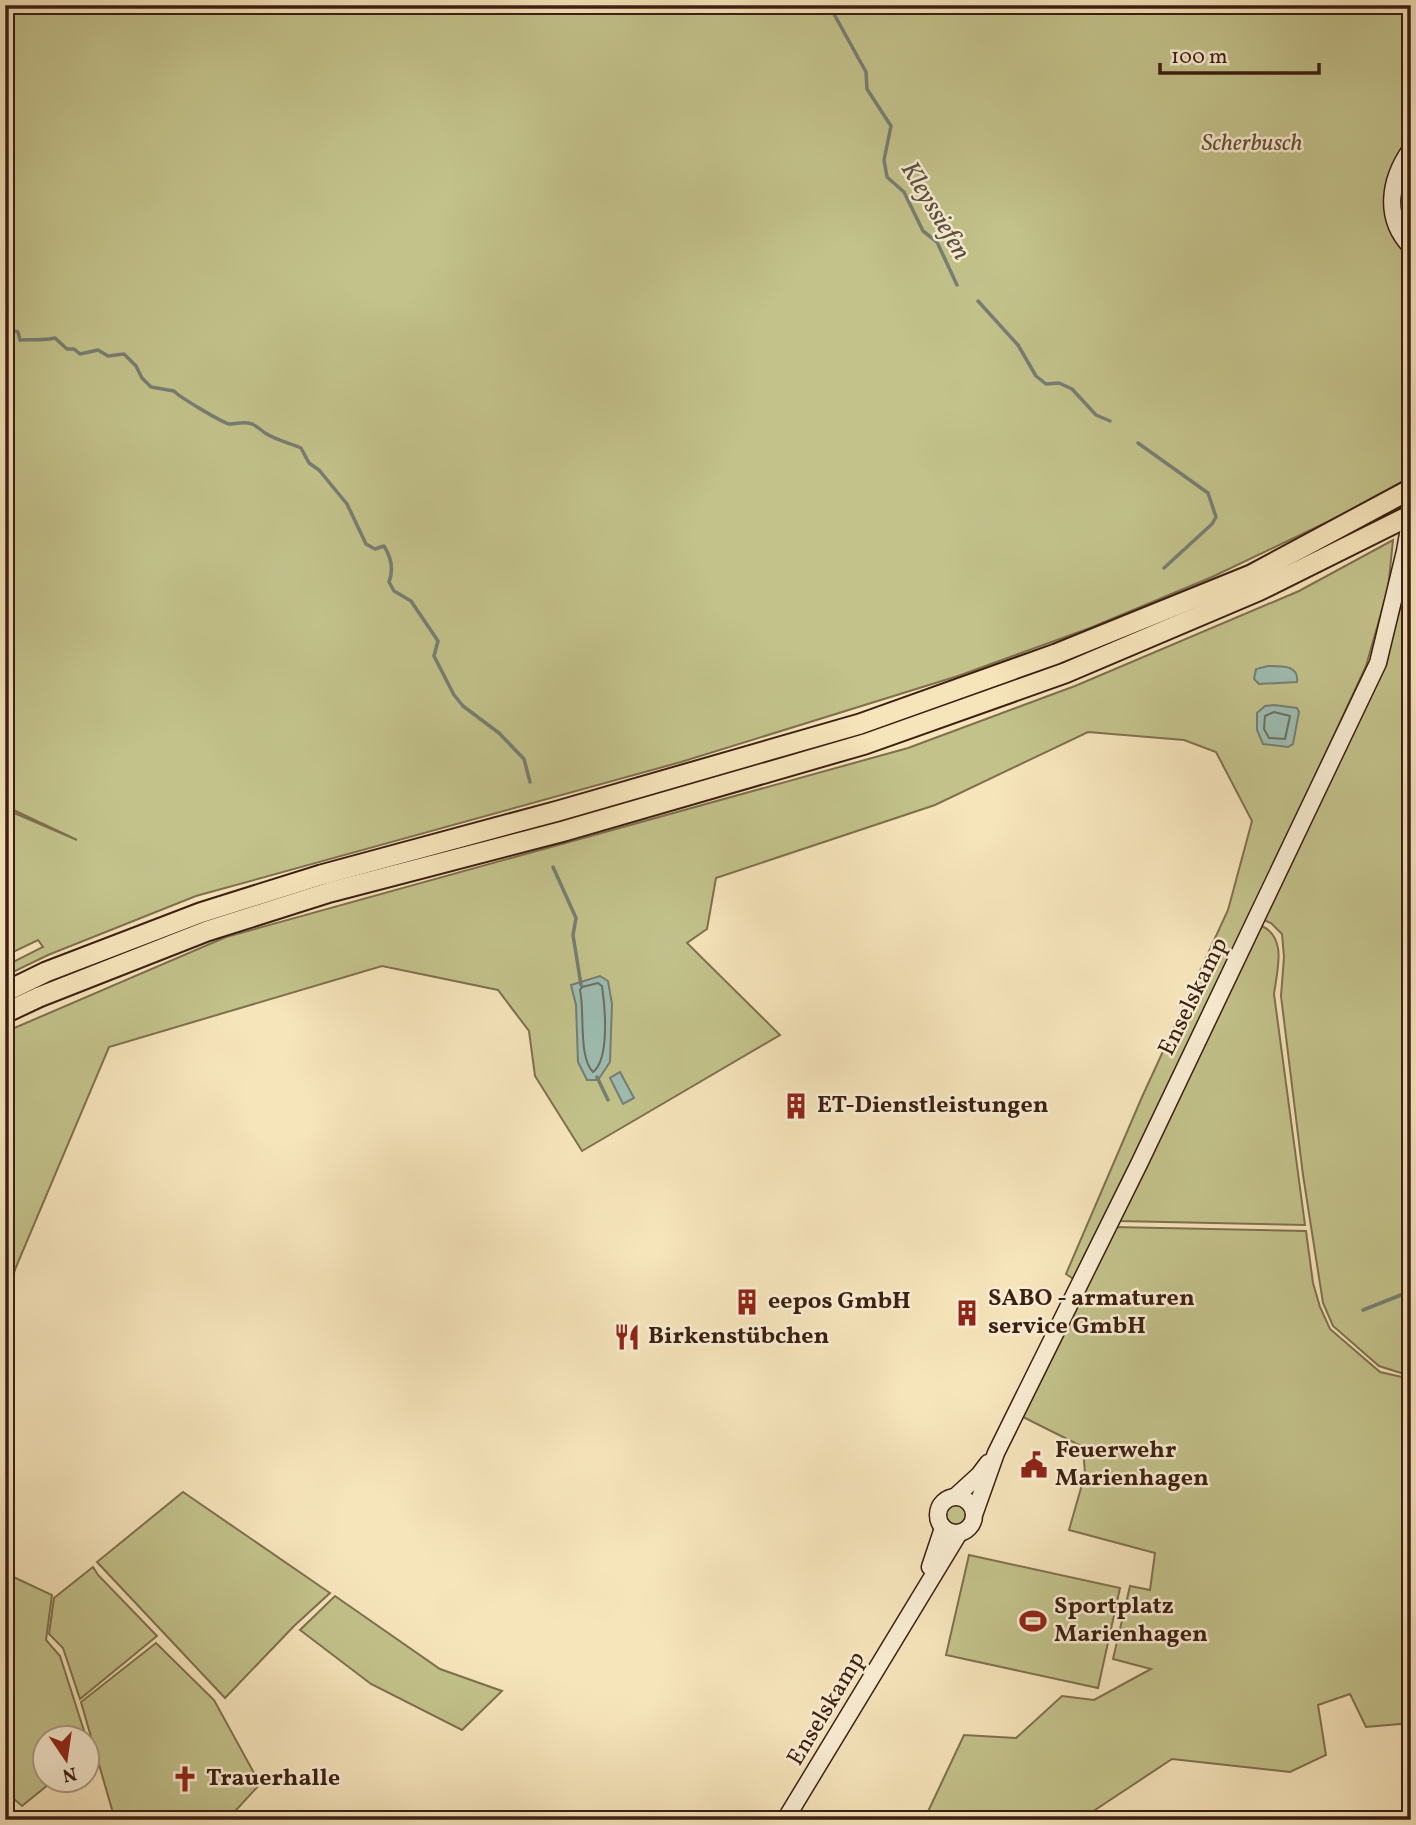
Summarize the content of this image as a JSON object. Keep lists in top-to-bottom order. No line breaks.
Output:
{"streets":{"main road":["Enselskamp"]},"water":["Kleyssiefen"],"parks":["Scherbusch"],"places":{"building":["ET-Dienstleistungen","eepos GmbH","SABO - armaturen service GmbH"],"restaurant":["Birkenstübchen"],"public building":["Feuerwehr Marienhagen"],"sports":["Sportplatz Marienhagen"],"church":["Trauerhalle"]},"scale_bar":"100 m","north":"bottom"}
